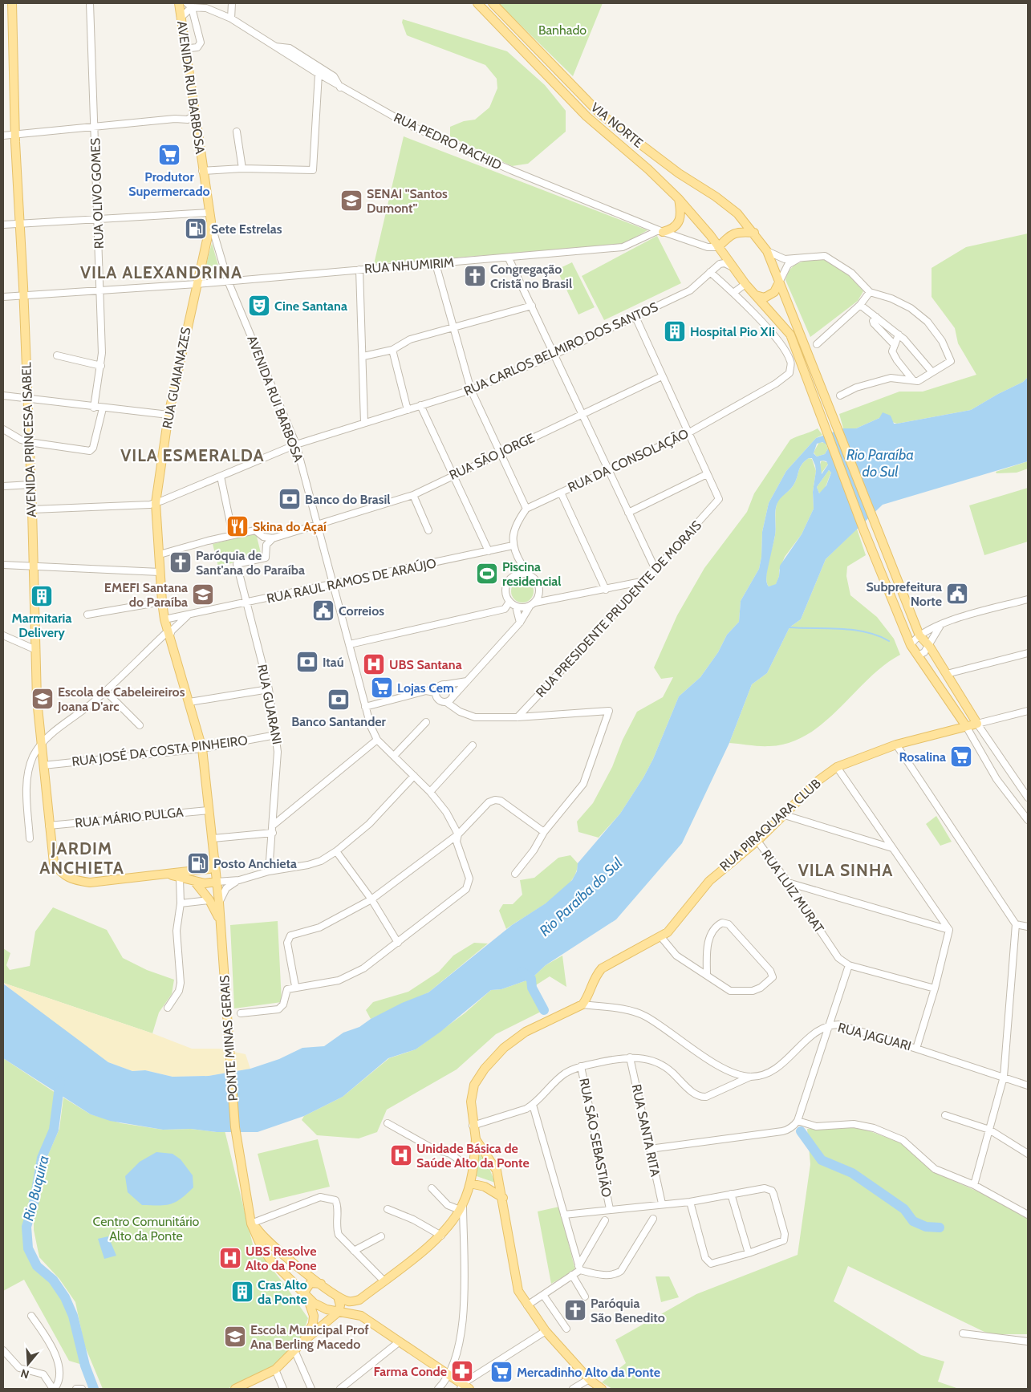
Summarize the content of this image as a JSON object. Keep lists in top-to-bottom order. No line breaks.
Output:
{"streets":{"main road":["AVENIDA RUI BARBOSA","VIA NORTE","RUA GUAIANAZES","AVENIDA PRINCESA ISABEL","RUA PIRAQUARA CLUB","PONTE MINAS GERAIS"],"street":["RUA PEDRO RACHID","RUA OLIVO GOMES","RUA NHUMIRIM","RUA CARLOS BELMIRO DOS SANTOS","RUA SÃO JORGE","RUA DA CONSOLAÇÃO","RUA RAUL RAMOS DE ARAÚJO","RUA PRESIDENTE PRUDENTE DE MORAIS","RUA GUARANI","RUA JOSÉ DA COSTA PINHEIRO","RUA MÁRIO PULGA","RUA LUIZ MURAT","RUA JAGUARI","RUA SANTA RITA","RUA SÃO SEBASTIÃO"]},"crossings":[["AVENIDA RUI BARBOSA","RUA NHUMIRIM"],["AVENIDA RUI BARBOSA","RUA CARLOS BELMIRO DOS SANTOS"],["AVENIDA RUI BARBOSA","RUA GUAIANAZES"],["AVENIDA RUI BARBOSA","RUA SÃO JORGE"],["AVENIDA RUI BARBOSA","RUA RAUL RAMOS DE ARAÚJO"],["VIA NORTE","RUA PEDRO RACHID"],["VIA NORTE","RUA CARLOS BELMIRO DOS SANTOS"],["RUA PEDRO RACHID","RUA NHUMIRIM"],["RUA OLIVO GOMES","RUA NHUMIRIM"],["RUA NHUMIRIM","RUA GUAIANAZES"],["RUA NHUMIRIM","AVENIDA PRINCESA ISABEL"],["RUA CARLOS BELMIRO DOS SANTOS","RUA GUAIANAZES"],["RUA CARLOS BELMIRO DOS SANTOS","AVENIDA PRINCESA ISABEL"],["RUA GUAIANAZES","RUA RAUL RAMOS DE ARAÚJO"],["RUA GUAIANAZES","RUA JOSÉ DA COSTA PINHEIRO"],["RUA GUAIANAZES","PONTE MINAS GERAIS"],["AVENIDA PRINCESA ISABEL","RUA JOSÉ DA COSTA PINHEIRO"],["AVENIDA PRINCESA ISABEL","RUA MÁRIO PULGA"],["RUA RAUL RAMOS DE ARAÚJO","RUA GUARANI"],["RUA GUARANI","RUA JOSÉ DA COSTA PINHEIRO"],["RUA JOSÉ DA COSTA PINHEIRO","PONTE MINAS GERAIS"],["RUA MÁRIO PULGA","PONTE MINAS GERAIS"],["RUA PIRAQUARA CLUB","RUA LUIZ MURAT"],["RUA JAGUARI","RUA SANTA RITA"]],"districts":["VILA ALEXANDRINA","VILA ESMERALDA","JARDIM ANCHIETA","VILA SINHA"],"water":["Rio Paraíba do Sul","Rio Buquira"],"parks":["Banhado","Centro Comunitário Alto da Ponte"],"places":{"supermarket":["Produtor Supermercado","Lojas Cem","Rosalina","Mercadinho Alto da Ponte"],"school or university":["SENAI \"Santos Dumont\"","EMEFI Santana do Paraíba","Escola de Cabeleireiros Joana D'arc","Escola Municipal Prof Ana Berling Macedo"],"fuel station":["Sete Estrelas","Posto Anchieta"],"church":["Congregação Cristã no Brasil","Paróquia de Sant'ana do Paraíba","Paróquia São Benedito"],"theatre":["Cine Santana"],"building":["Hospital Pio XIi","Marmitaria Delivery","Cras Alto da Ponte"],"bank":["Banco do Brasil","Itaú","Banco Santander"],"restaurant":["Skina do Açaí"],"sports":["Piscina residencial"],"public building":["Subprefeitura Norte","Correios"],"hospital":["UBS Santana","Unidade Básica de Saúde Alto da Ponte","UBS Resolve Alto da Pone"],"pharmacy":["Farma Conde"]},"north":"bottom"}
